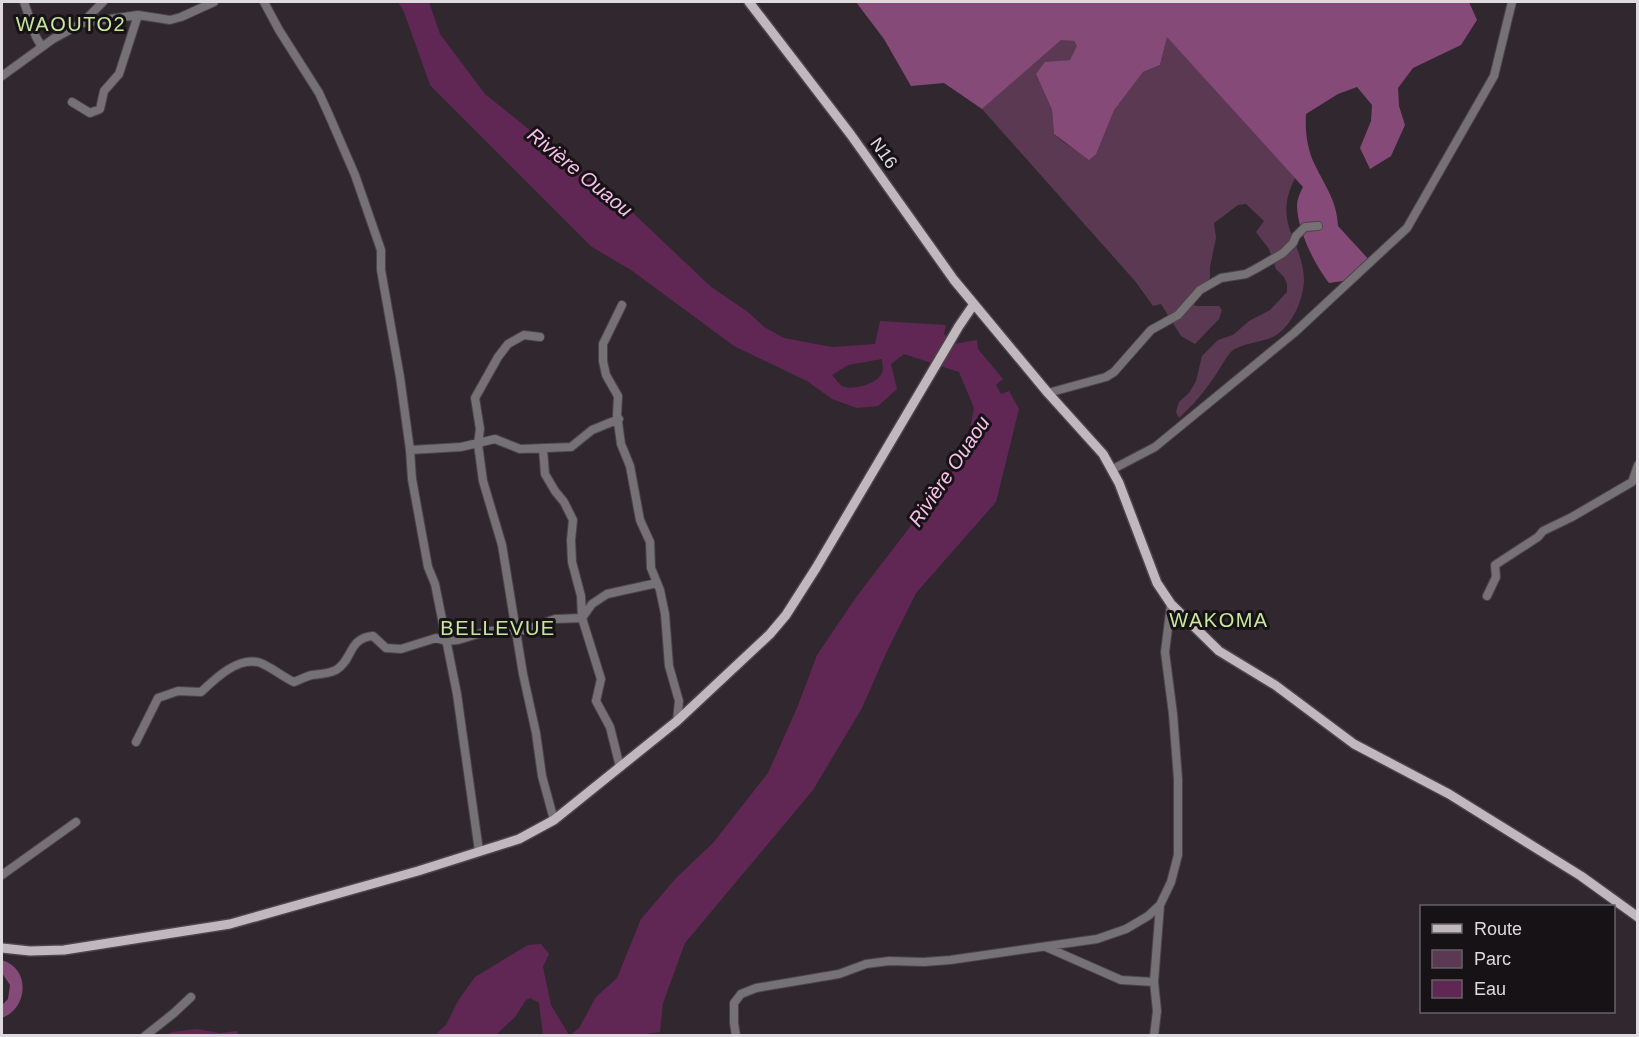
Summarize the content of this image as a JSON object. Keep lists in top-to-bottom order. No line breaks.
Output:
{"streets":{"main road":["N16"]},"districts":["WAOUTO2","WAKOMA","BELLEVUE"],"water":["Rivière Ouaou"],"legend":["Route","Parc","Eau"]}
